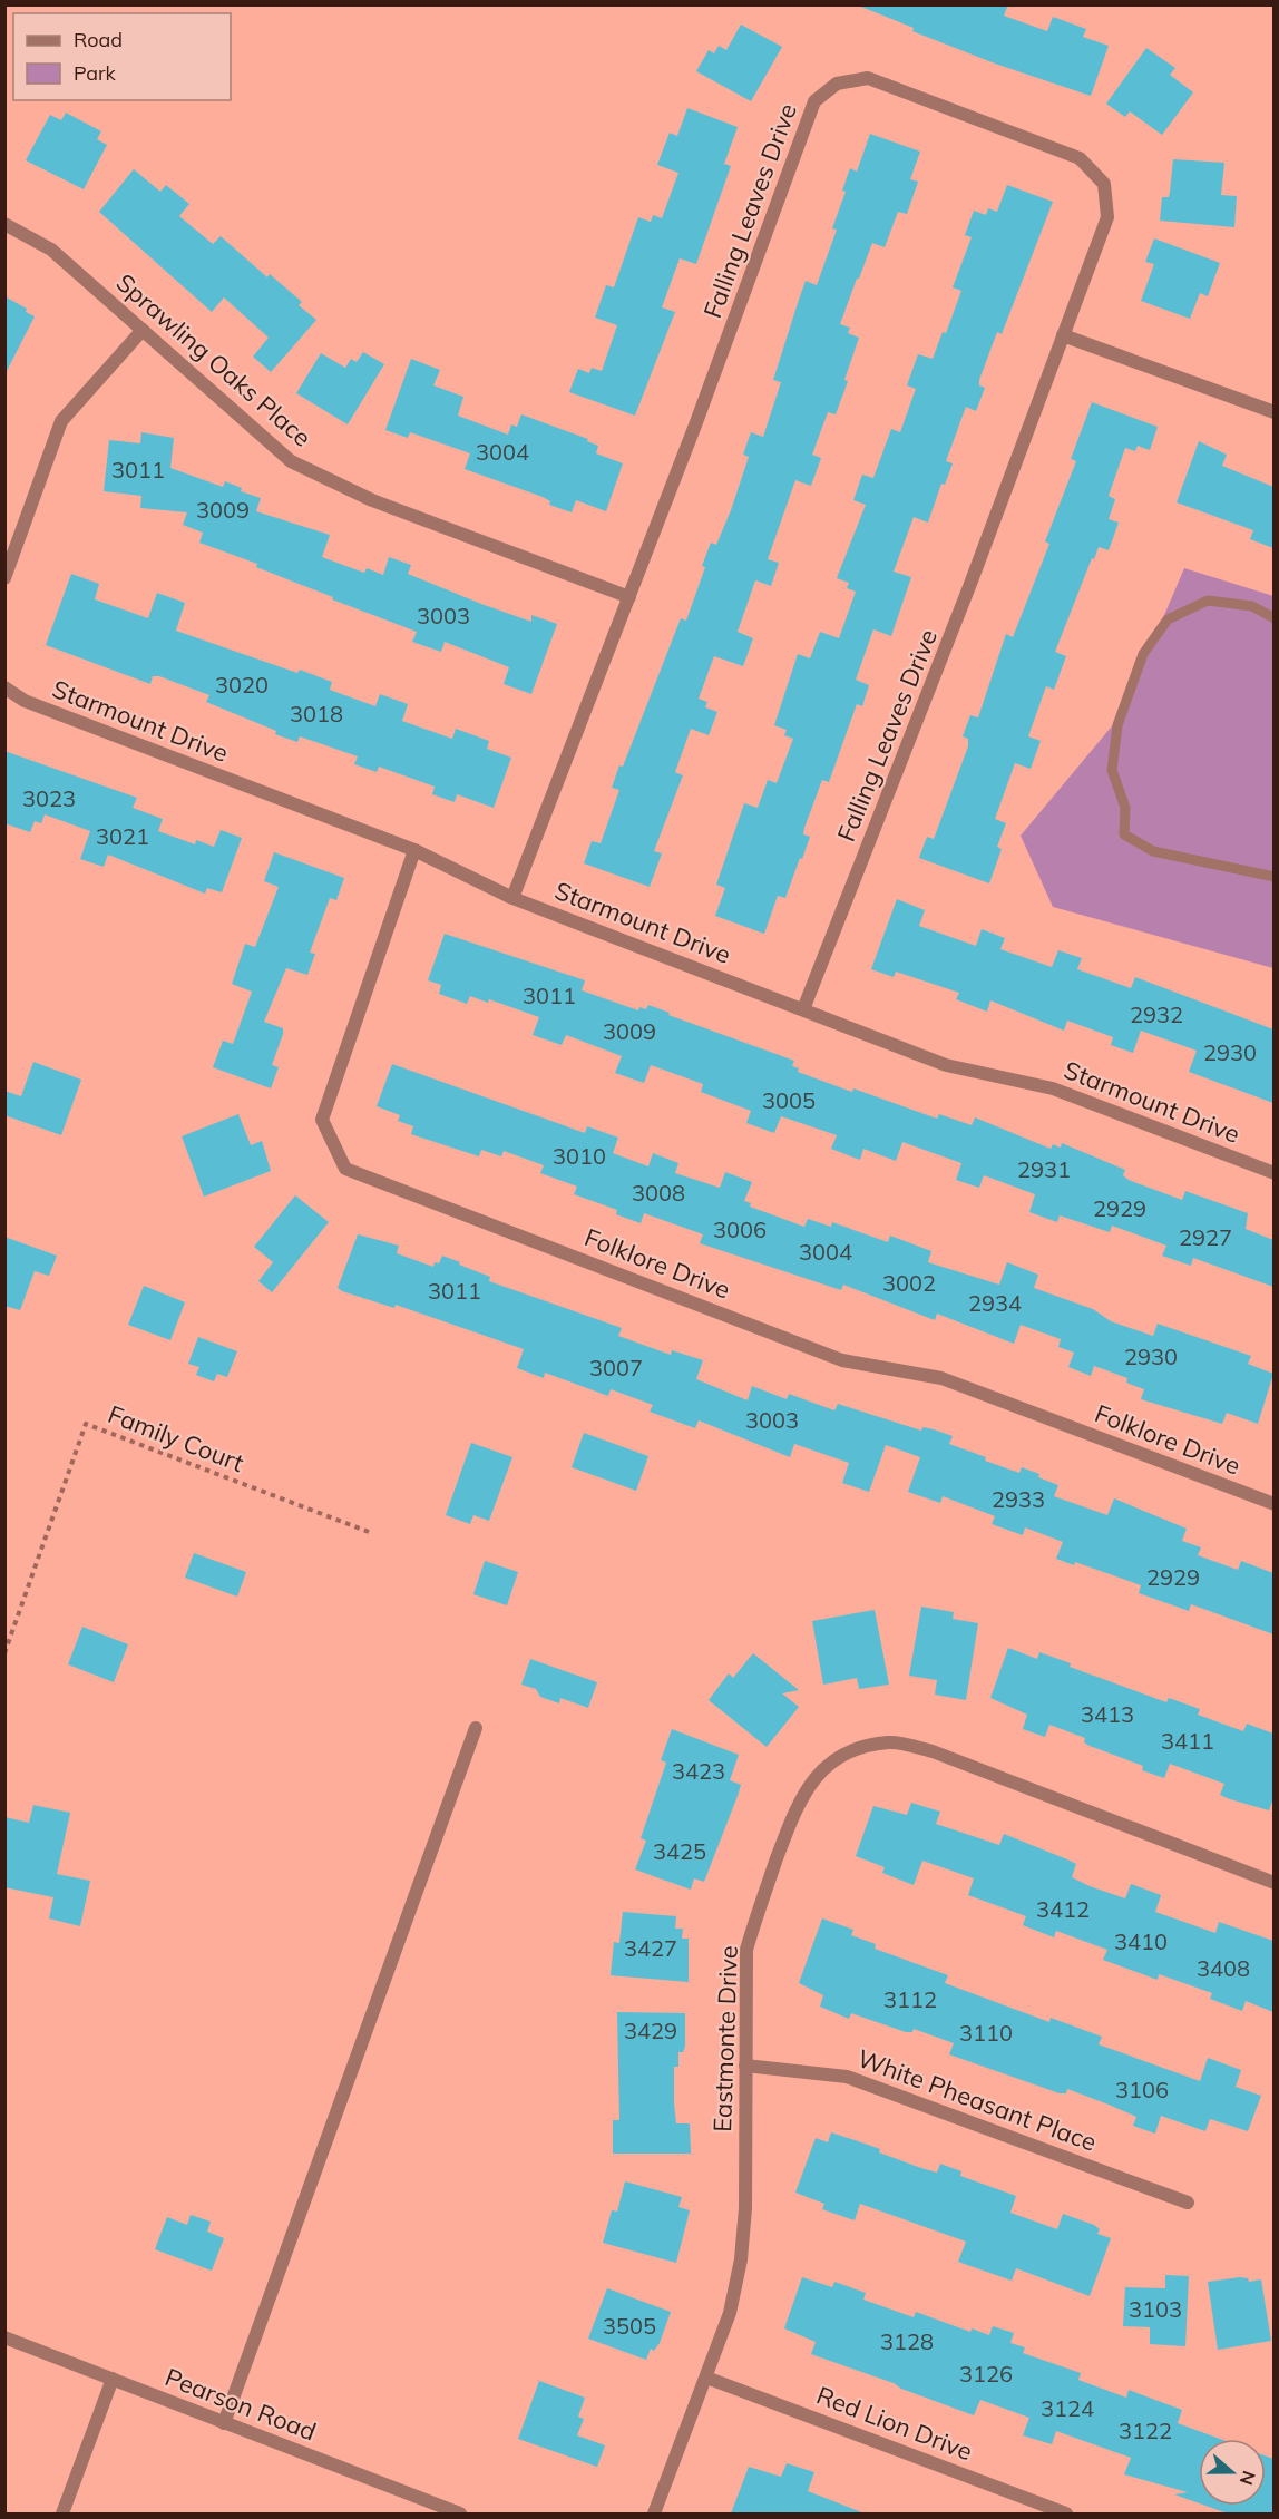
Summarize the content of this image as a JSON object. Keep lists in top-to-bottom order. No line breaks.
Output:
{"streets":{"street":["Falling Leaves Drive","Sprawling Oaks Place","Starmount Drive","Folklore Drive","Eastmonte Drive","White Pheasant Place","Pearson Road","Red Lion Drive"],"path":["Family Court"]},"crossings":[["Falling Leaves Drive","Sprawling Oaks Place"],["Falling Leaves Drive","Starmount Drive"],["Starmount Drive","Folklore Drive"],["Eastmonte Drive","White Pheasant Place"],["Eastmonte Drive","Red Lion Drive"]],"house_numbers":["3004","3011","3009","3003","3020","3018","3023","3021","3011","2932","3009","2930","3005","3010","2931","3008","2929","3006","2927","3004","3002","3011","2934","2930","3007","3003","2933","2929","3413","3411","3423","3425","3412","3410","3427","3408","3112","3429","3110","3106","3103","3505","3128","3126","3124","3122"],"legend":["Road","Park"],"north":"right"}
